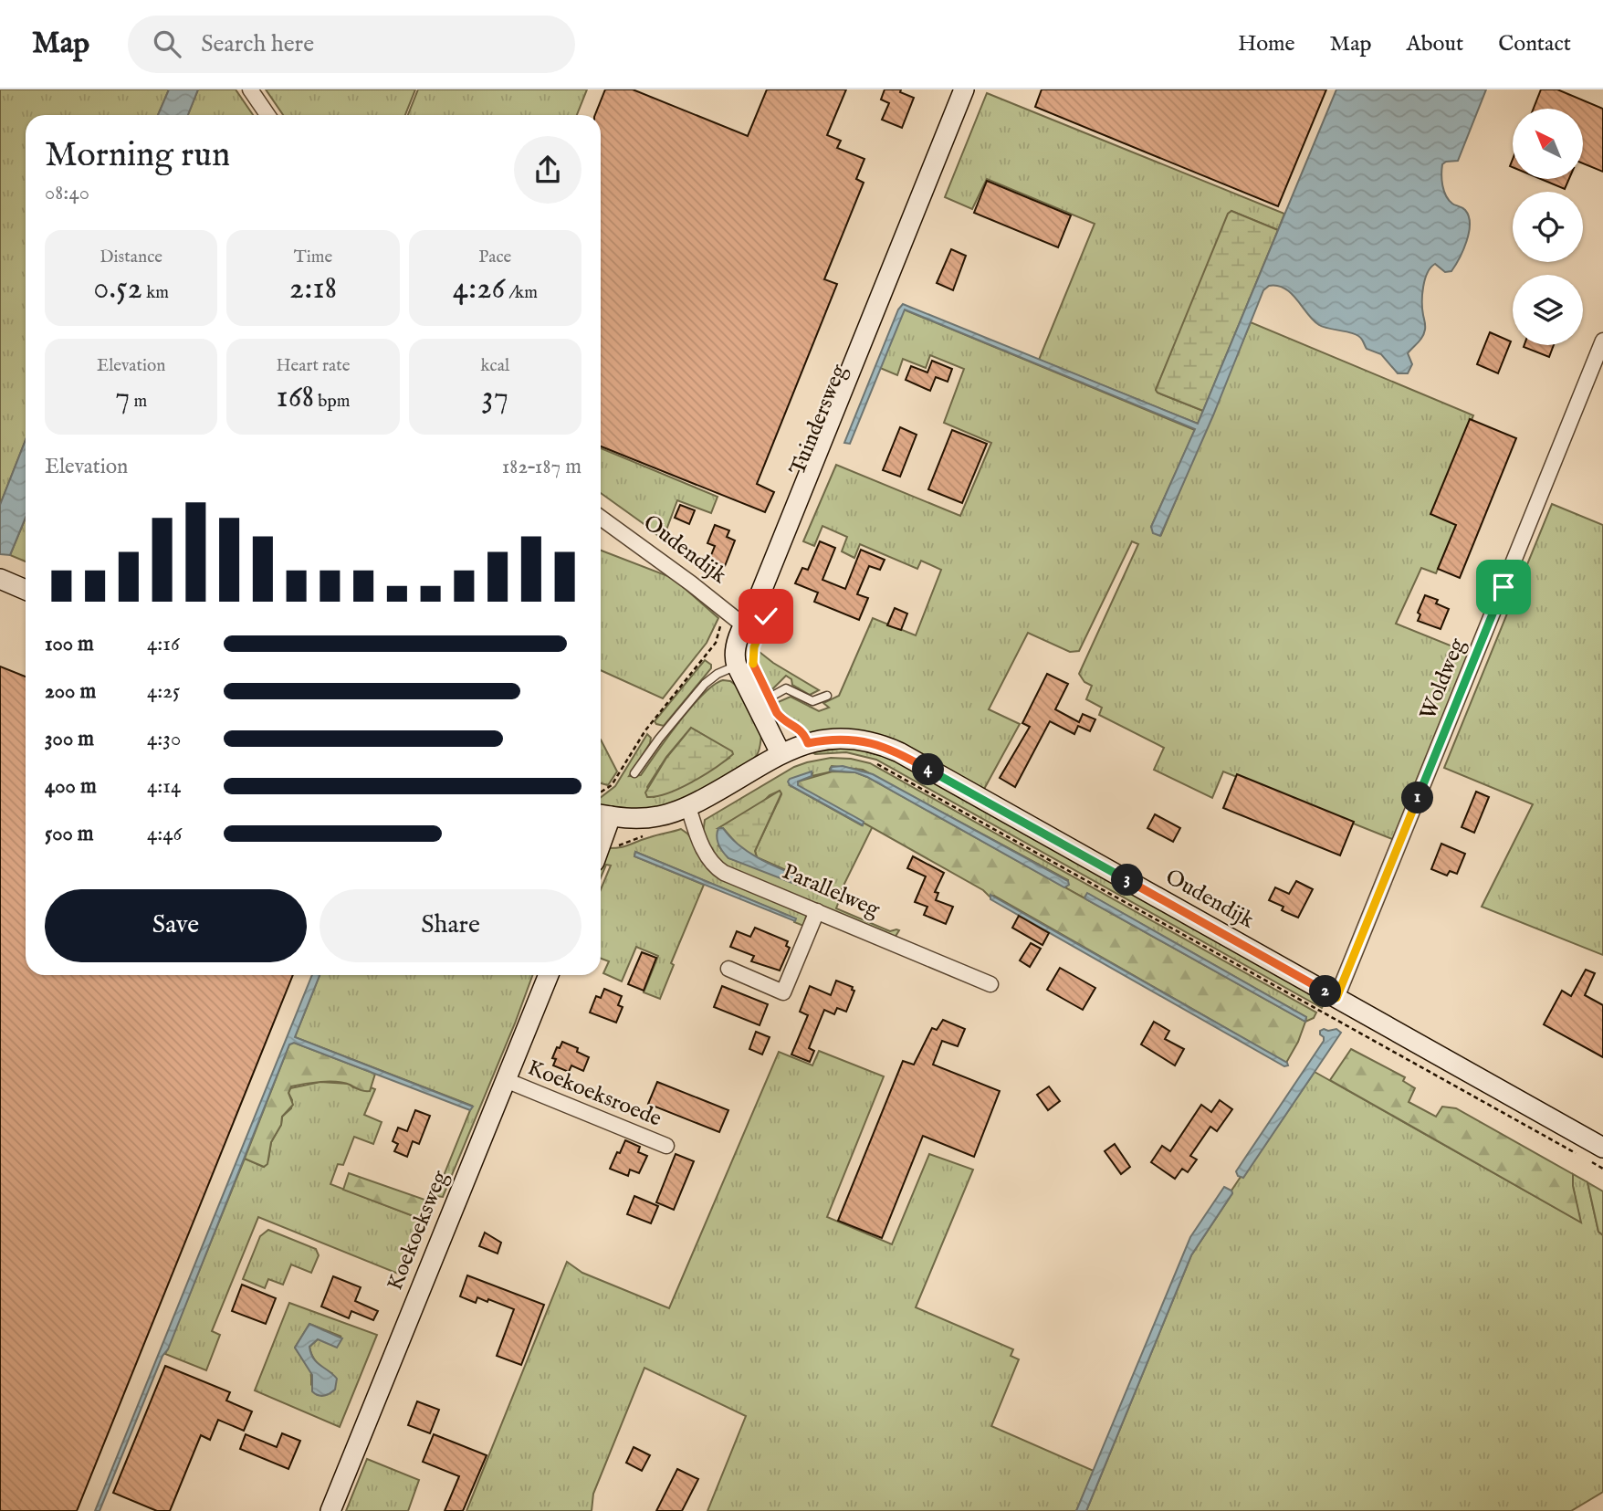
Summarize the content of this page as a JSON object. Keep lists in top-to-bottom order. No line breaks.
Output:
{"streets":{"street":["Tuindersweg","Oudendijk","Woldweg","Parallelweg","Koekoeksroede","Koekoeksweg"]},"crossings":[["Tuindersweg","Oudendijk"],["Oudendijk","Woldweg"],["Koekoeksroede","Koekoeksweg"]],"north":"top left","page":{"header":"Map","search":"Search here","nav":["Home","Map","About","Contact"],"heading":["Morning run","08:40"],"stats":[["Distance","0.52 km"],["Time","2:18"],["Pace","4:26 /km"],["Elevation","7 m"],["Heart rate","168 bpm"],["kcal","37"]],"chart":["Elevation","182–187 m"],"list":[{"name":"100 m","note":"4:16"},{"name":"200 m","note":"4:25"},{"name":"300 m","note":"4:30"},{"name":"400 m","note":"4:14"},{"name":"500 m","note":"4:46"}],"pins":["4","1","3","2"],"buttons":["Save","Share"]}}
